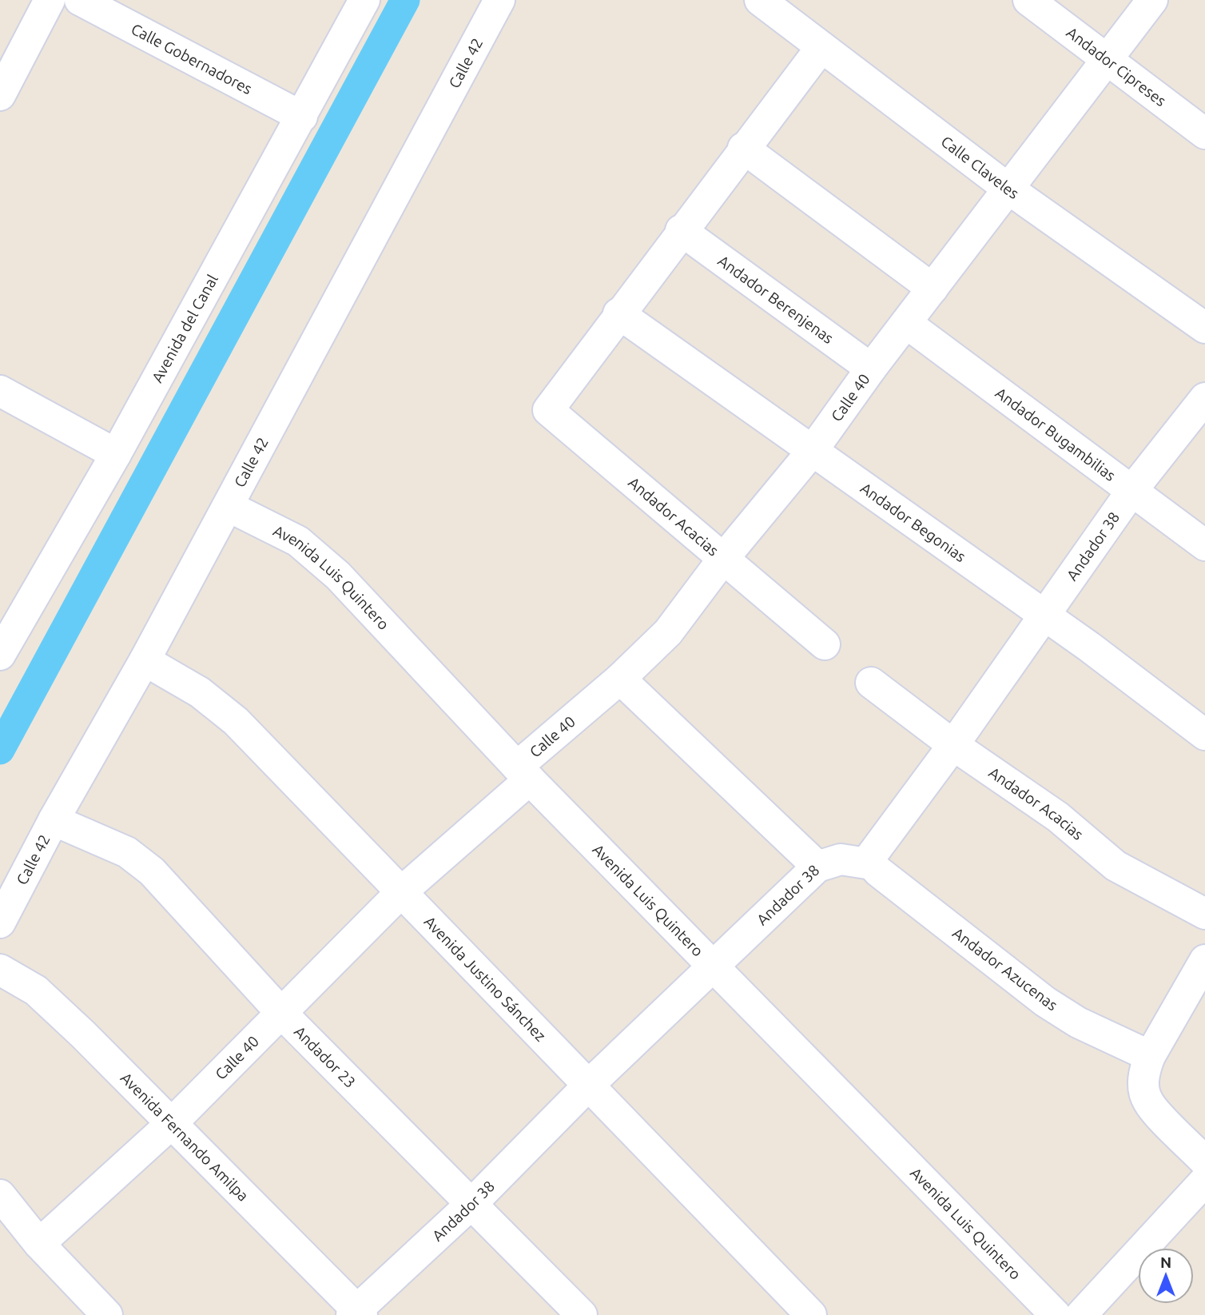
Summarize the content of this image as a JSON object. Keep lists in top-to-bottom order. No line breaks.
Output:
{"streets":{"street":["Calle Gobernadores","Calle 42","Andador Cipreses","Calle Claveles","Andador Berenjenas","Avenida del Canal","Calle 40","Andador Bugambilias","Andador Acacias","Andador Begonias","Andador 38","Avenida Luis Quintero","Andador Azucenas","Avenida Justino Sánchez","Andador 23","Avenida Fernando Amilpa"]},"crossings":[["Calle Gobernadores","Avenida del Canal"],["Calle 42","Avenida Luis Quintero"],["Calle 42","Avenida Justino Sánchez"],["Calle 42","Andador 23"],["Andador Cipreses","Calle 40"],["Calle Claveles","Calle 40"],["Andador Berenjenas","Calle 40"],["Calle 40","Andador Bugambilias"],["Calle 40","Andador Acacias"],["Calle 40","Andador Begonias"],["Calle 40","Avenida Luis Quintero"],["Calle 40","Avenida Justino Sánchez"],["Calle 40","Andador 23"],["Calle 40","Avenida Fernando Amilpa"],["Andador Bugambilias","Andador 38"],["Andador Acacias","Andador Begonias"],["Andador Acacias","Andador 38"],["Andador Begonias","Andador 38"],["Andador 38","Avenida Luis Quintero"],["Andador 38","Andador Azucenas"],["Andador 38","Avenida Justino Sánchez"],["Andador 38","Andador 23"],["Andador 38","Avenida Fernando Amilpa"]],"north":"top"}
